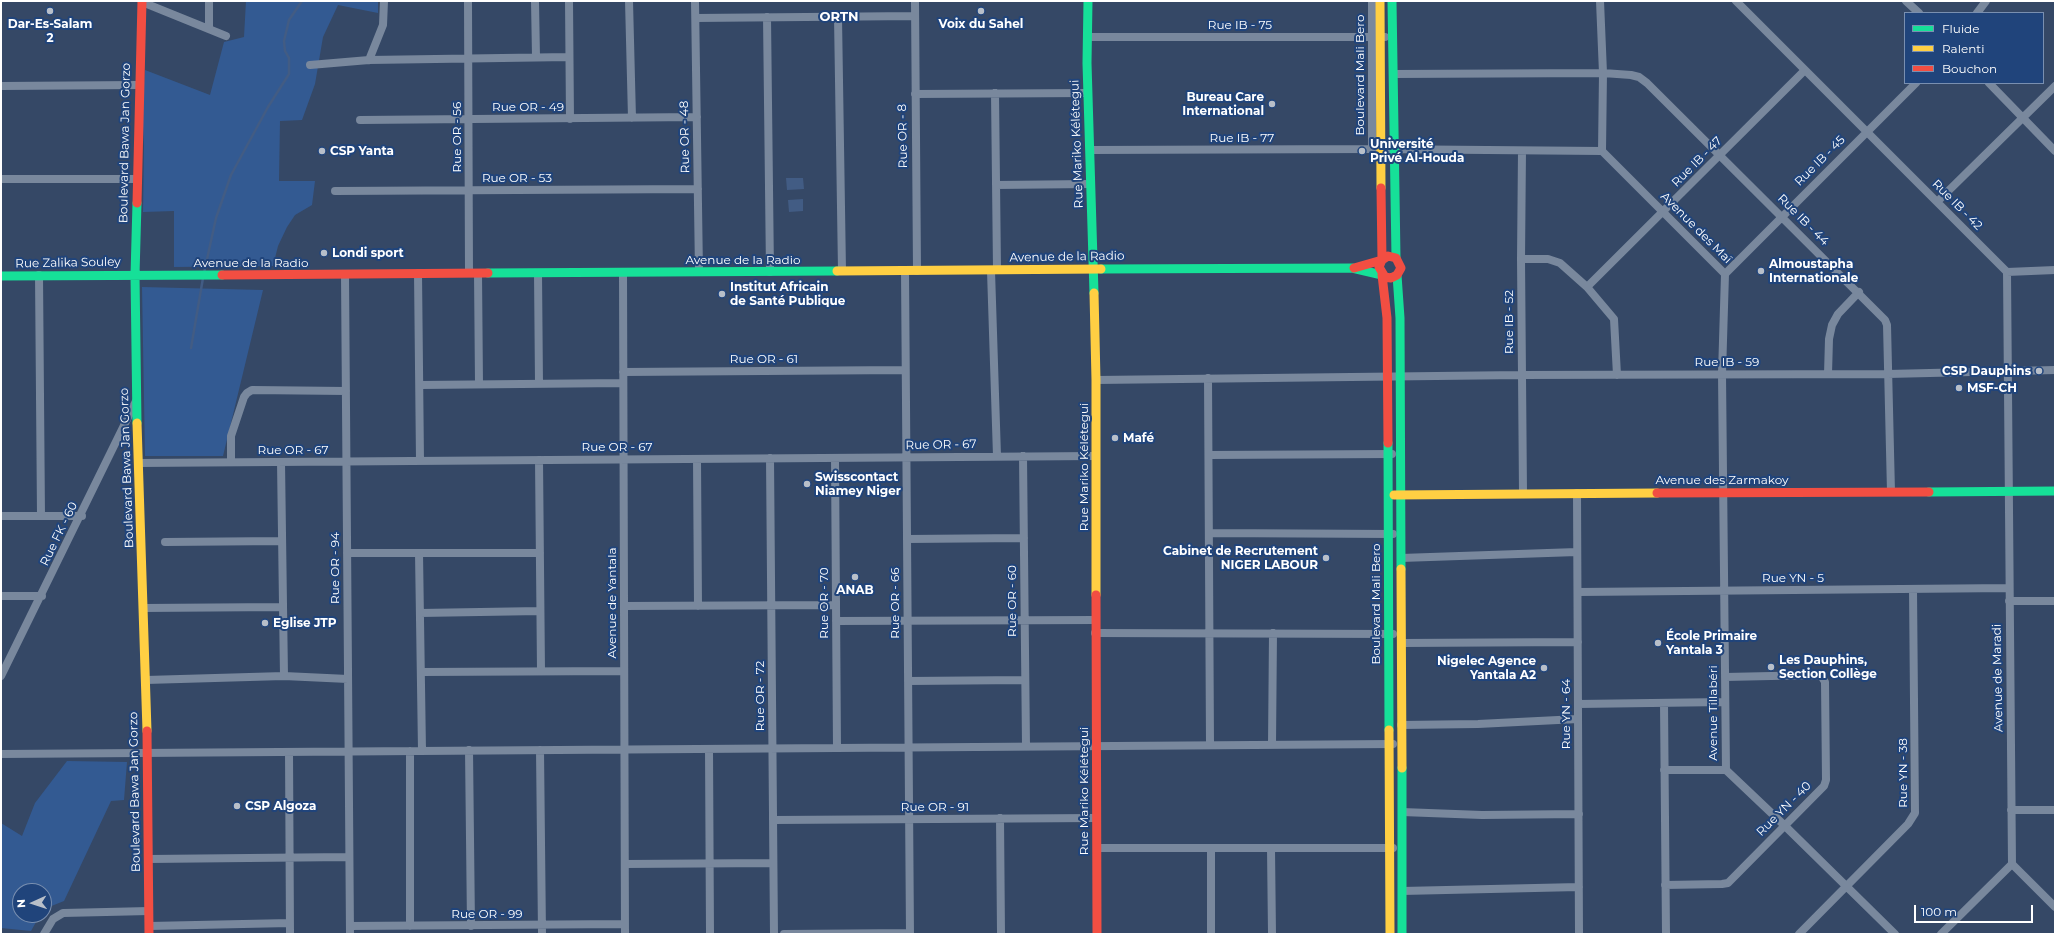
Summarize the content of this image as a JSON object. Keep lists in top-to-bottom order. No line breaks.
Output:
{"streets":{"street":["Rue IB - 75","Boulevard Mali Bero","Rue OR - 49","Rue OR - 8","Rue OR - 56","Rue OR - 48","Rue IB - 77","Boulevard Bawa Jan Gorzo","Rue Mariko Kélétegui","Rue IB - 45","Rue IB - 47","Rue OR - 53","Rue IB - 42","Rue IB - 44","Avenue des Maï","Avenue de la Radio","Rue Zalika Souley","Rue IB - 52","Rue OR - 61","Rue IB - 59","Rue OR - 67","Avenue des Zarmakoy","Rue FK - 60","Rue OR - 94","Rue YN - 5","Rue OR - 60","Avenue de Yantala","Rue OR - 70","Rue OR - 66","Avenue de Maradi","Rue OR - 72","Avenue Tillabéri","Rue YN - 64","Rue YN - 38","Rue OR - 91","Rue YN - 40","Rue OR - 99"]},"crossings":[["Rue IB - 75","Boulevard Mali Bero"],["Rue IB - 75","Rue Mariko Kélétegui"],["Boulevard Mali Bero","Rue IB - 77"],["Boulevard Mali Bero","Avenue de la Radio"],["Boulevard Mali Bero","Rue IB - 59"],["Boulevard Mali Bero","Avenue des Zarmakoy"],["Rue OR - 49","Rue OR - 56"],["Rue OR - 49","Rue OR - 48"],["Rue OR - 8","Avenue de la Radio"],["Rue OR - 56","Rue OR - 53"],["Rue OR - 56","Avenue de la Radio"],["Rue OR - 48","Rue OR - 53"],["Rue OR - 48","Avenue de la Radio"],["Rue IB - 77","Rue Mariko Kélétegui"],["Rue IB - 77","Avenue des Maï"],["Rue IB - 77","Rue IB - 52"],["Boulevard Bawa Jan Gorzo","Avenue de la Radio"],["Boulevard Bawa Jan Gorzo","Rue Zalika Souley"],["Boulevard Bawa Jan Gorzo","Rue OR - 67"],["Boulevard Bawa Jan Gorzo","Rue FK - 60"],["Rue Mariko Kélétegui","Avenue de la Radio"],["Rue Mariko Kélétegui","Rue IB - 59"],["Rue Mariko Kélétegui","Rue OR - 67"],["Rue Mariko Kélétegui","Rue OR - 91"],["Rue IB - 45","Rue IB - 42"],["Rue IB - 45","Rue IB - 44"],["Rue IB - 45","Avenue des Maï"],["Rue IB - 47","Rue IB - 42"],["Rue IB - 47","Rue IB - 44"],["Rue IB - 47","Avenue des Maï"],["Rue IB - 44","Rue IB - 59"],["Rue IB - 44","Avenue des Zarmakoy"],["Avenue des Maï","Rue IB - 59"],["Avenue des Maï","Avenue des Zarmakoy"],["Avenue des Maï","Avenue Tillabéri"],["Avenue de la Radio","Rue Zalika Souley"],["Avenue de la Radio","Rue OR - 94"],["Avenue de la Radio","Avenue de Yantala"],["Avenue de la Radio","Rue OR - 66"],["Rue IB - 52","Rue IB - 59"],["Rue IB - 52","Avenue des Zarmakoy"],["Rue OR - 61","Avenue de Yantala"],["Rue OR - 61","Rue OR - 66"],["Rue OR - 67","Rue OR - 94"],["Rue OR - 67","Rue OR - 60"],["Rue OR - 67","Avenue de Yantala"],["Rue OR - 67","Rue OR - 70"],["Rue OR - 67","Rue OR - 66"],["Rue OR - 67","Rue OR - 72"],["Avenue des Zarmakoy","Avenue de Maradi"],["Avenue des Zarmakoy","Avenue Tillabéri"],["Avenue des Zarmakoy","Rue YN - 64"],["Rue OR - 94","Rue OR - 99"],["Rue YN - 5","Avenue de Maradi"],["Rue YN - 5","Avenue Tillabéri"],["Rue YN - 5","Rue YN - 64"],["Rue YN - 5","Rue YN - 38"],["Avenue de Yantala","Rue OR - 99"],["Rue OR - 66","Rue OR - 91"],["Rue OR - 72","Rue OR - 91"],["Avenue Tillabéri","Rue YN - 38"],["Avenue Tillabéri","Rue YN - 40"]],"districts":["ORTN"],"places":["Dar-Es-Salam 2","Voix du Sahel","Bureau Care International","CSP Yanta","Université Privé Al-Houda","Londi sport","Almoustapha Internationale","Institut Africain de Santé Publique","CSP Dauphins","MSF-CH","Mafé","Swisscontact Niamey Niger","Cabinet de Recrutement NIGER LABOUR","ANAB","Eglise JTP","École Primaire Yantala 3","Les Dauphins, Section Collège","Nigelec Agence Yantala A2","CSP Algoza"],"legend":["Fluide","Ralenti","Bouchon"],"scale_bar":"100 m","north":"left"}
